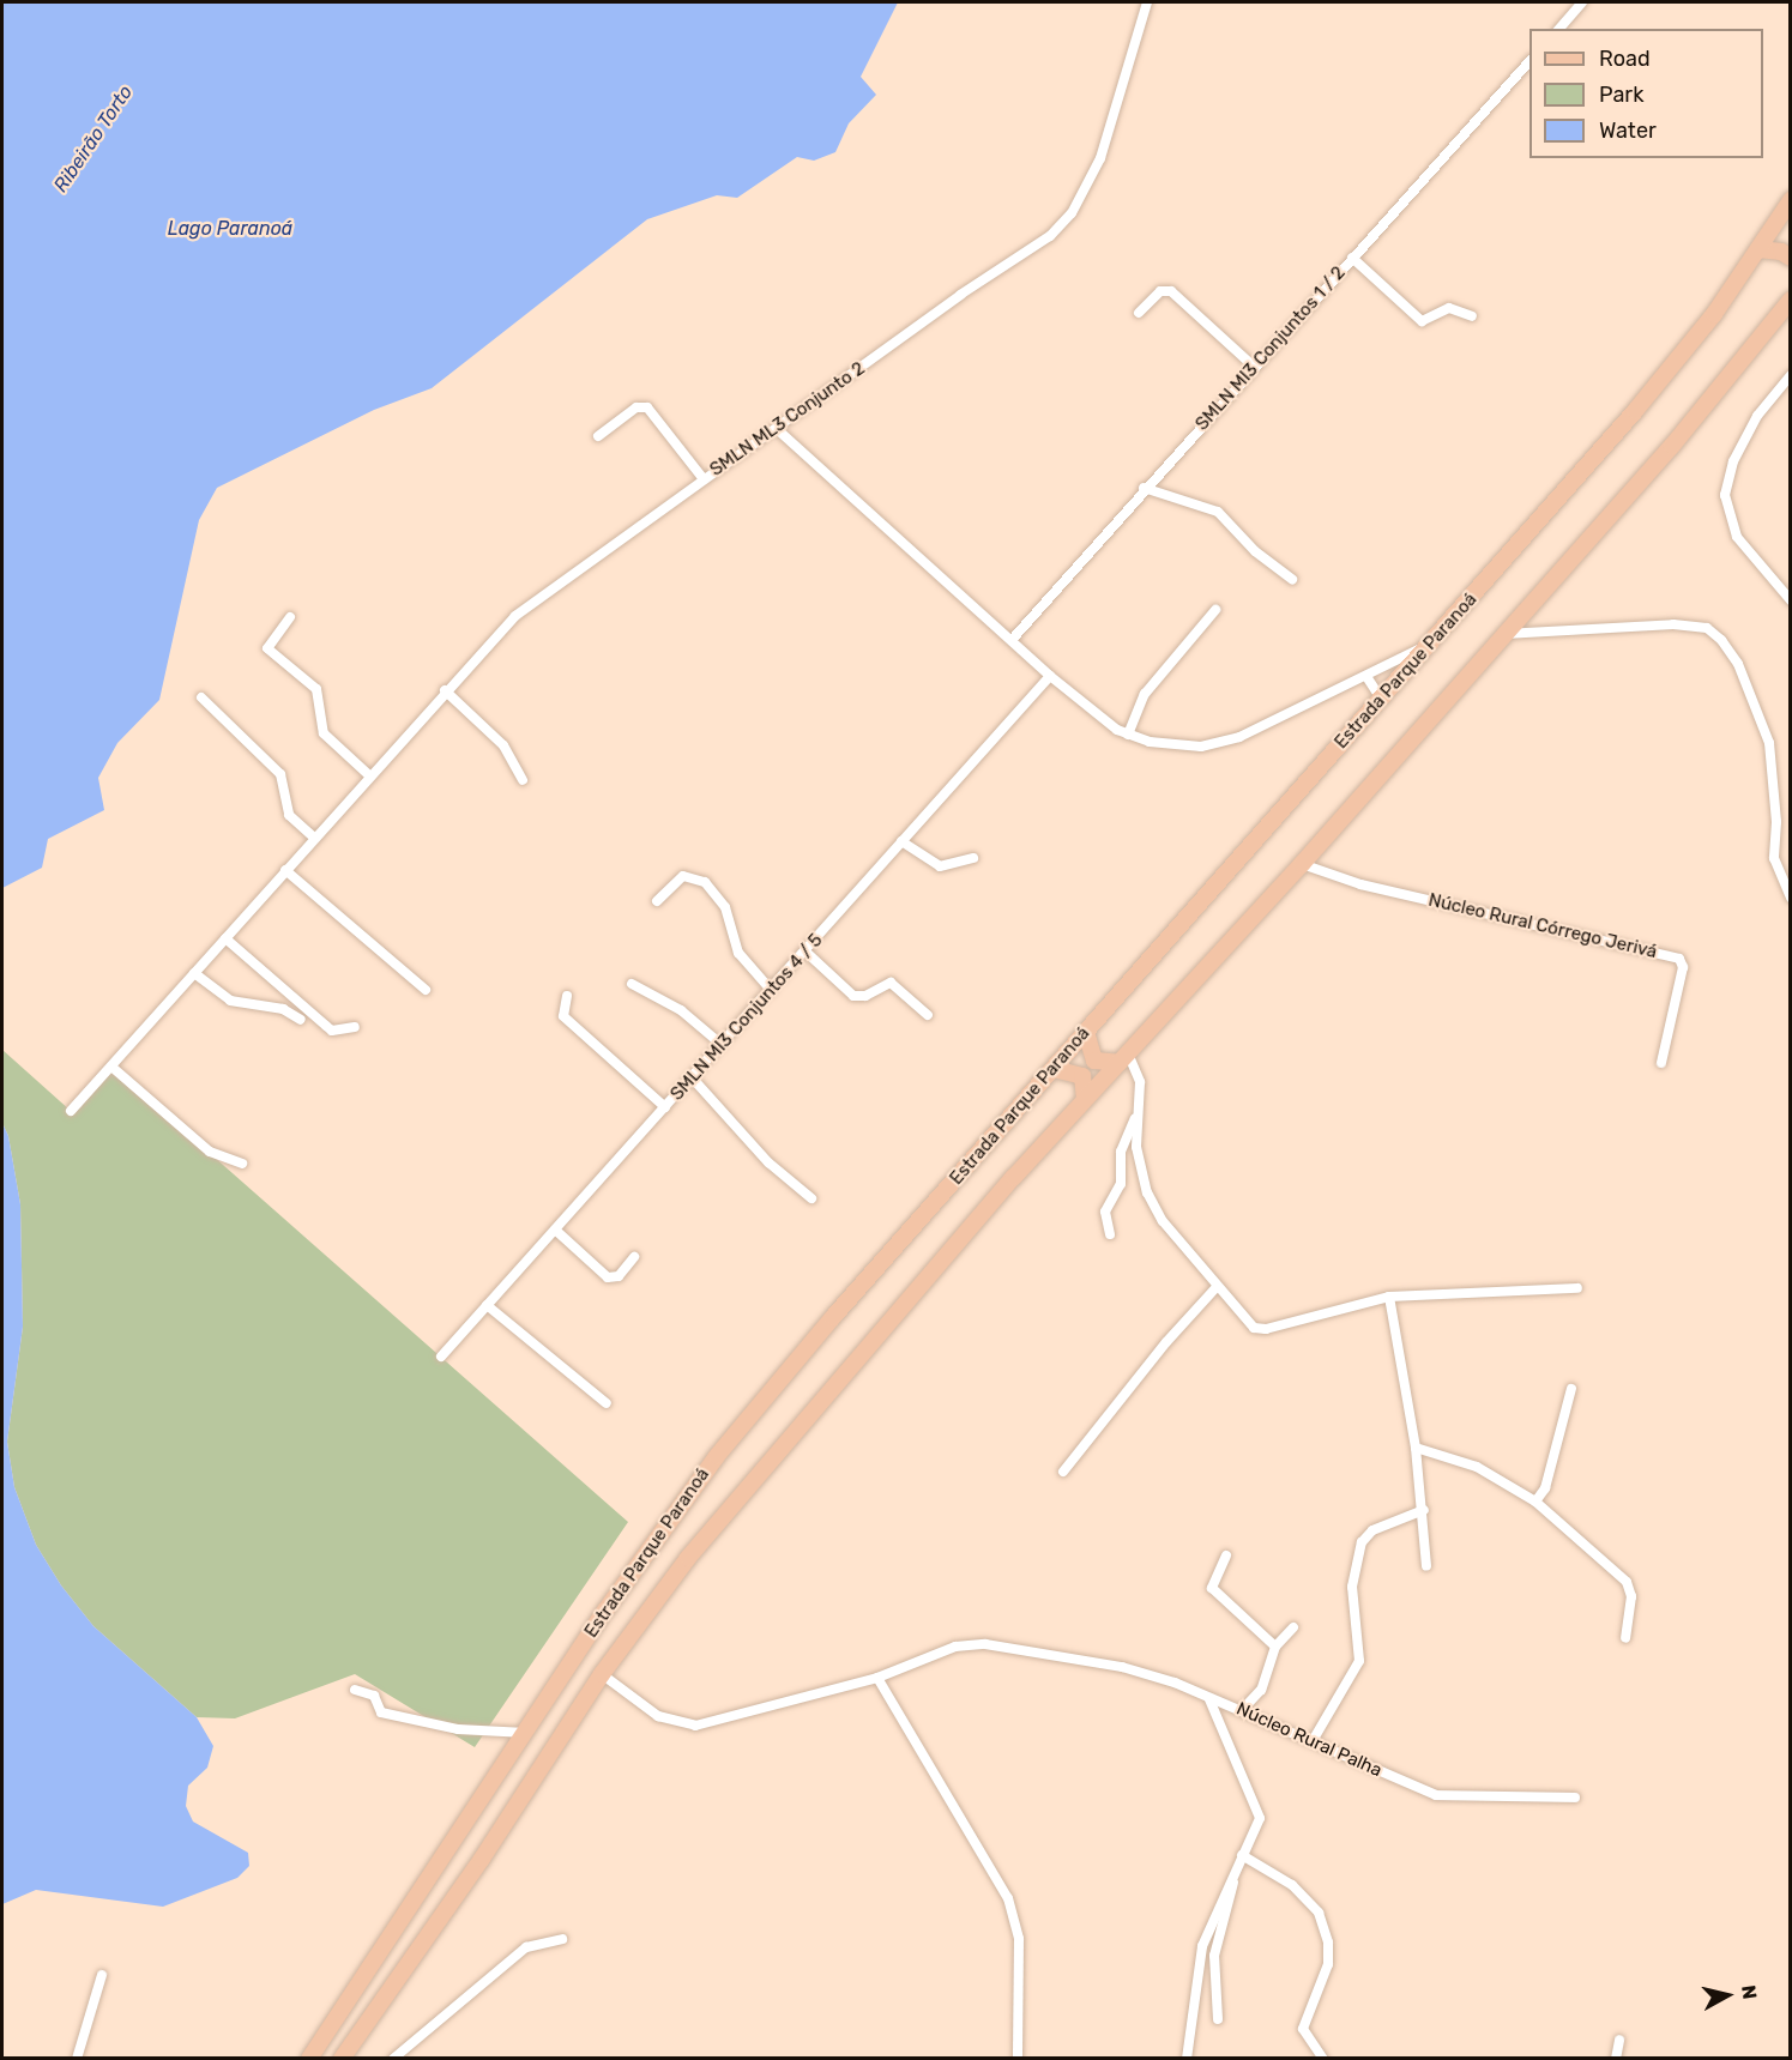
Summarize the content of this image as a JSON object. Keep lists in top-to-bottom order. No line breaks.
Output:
{"streets":{"main road":["Estrada Parque Paranoá"],"street":["SMLN MI3 Conjuntos 1 / 2","SMLN ML3 Conjunto 2","Núcleo Rural Córrego Jerivá","SMLN MI3 Conjuntos 4 / 5","Núcleo Rural Palha"]},"crossings":[["Estrada Parque Paranoá","Núcleo Rural Córrego Jerivá"]],"water":["Ribeirão Torto","Lago Paranoá"],"legend":["Road","Park","Water"],"north":"right"}
